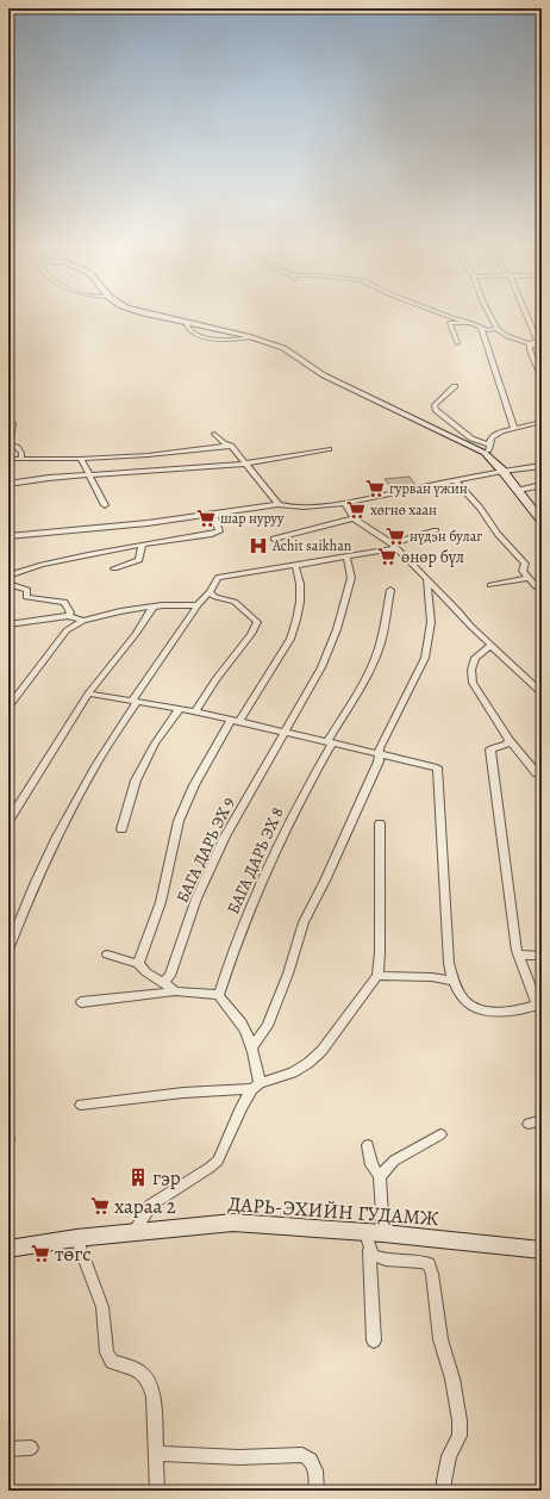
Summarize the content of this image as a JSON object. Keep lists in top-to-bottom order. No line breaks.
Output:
{"streets":{"main road":["ДАРЬ-ЭХИЙН ГУДАМЖ"],"street":["БАГА ДАРЬ ЭХ 9","БАГА ДАРЬ ЭХ 8"]},"places":{"supermarket":["гурван үжин","хөгнө хаан","шар нуруу","нүдэн булаг","өнөр бүл","хараа 2","төгс"],"hospital":["Achit saikhan"],"building":["гэр"]}}
